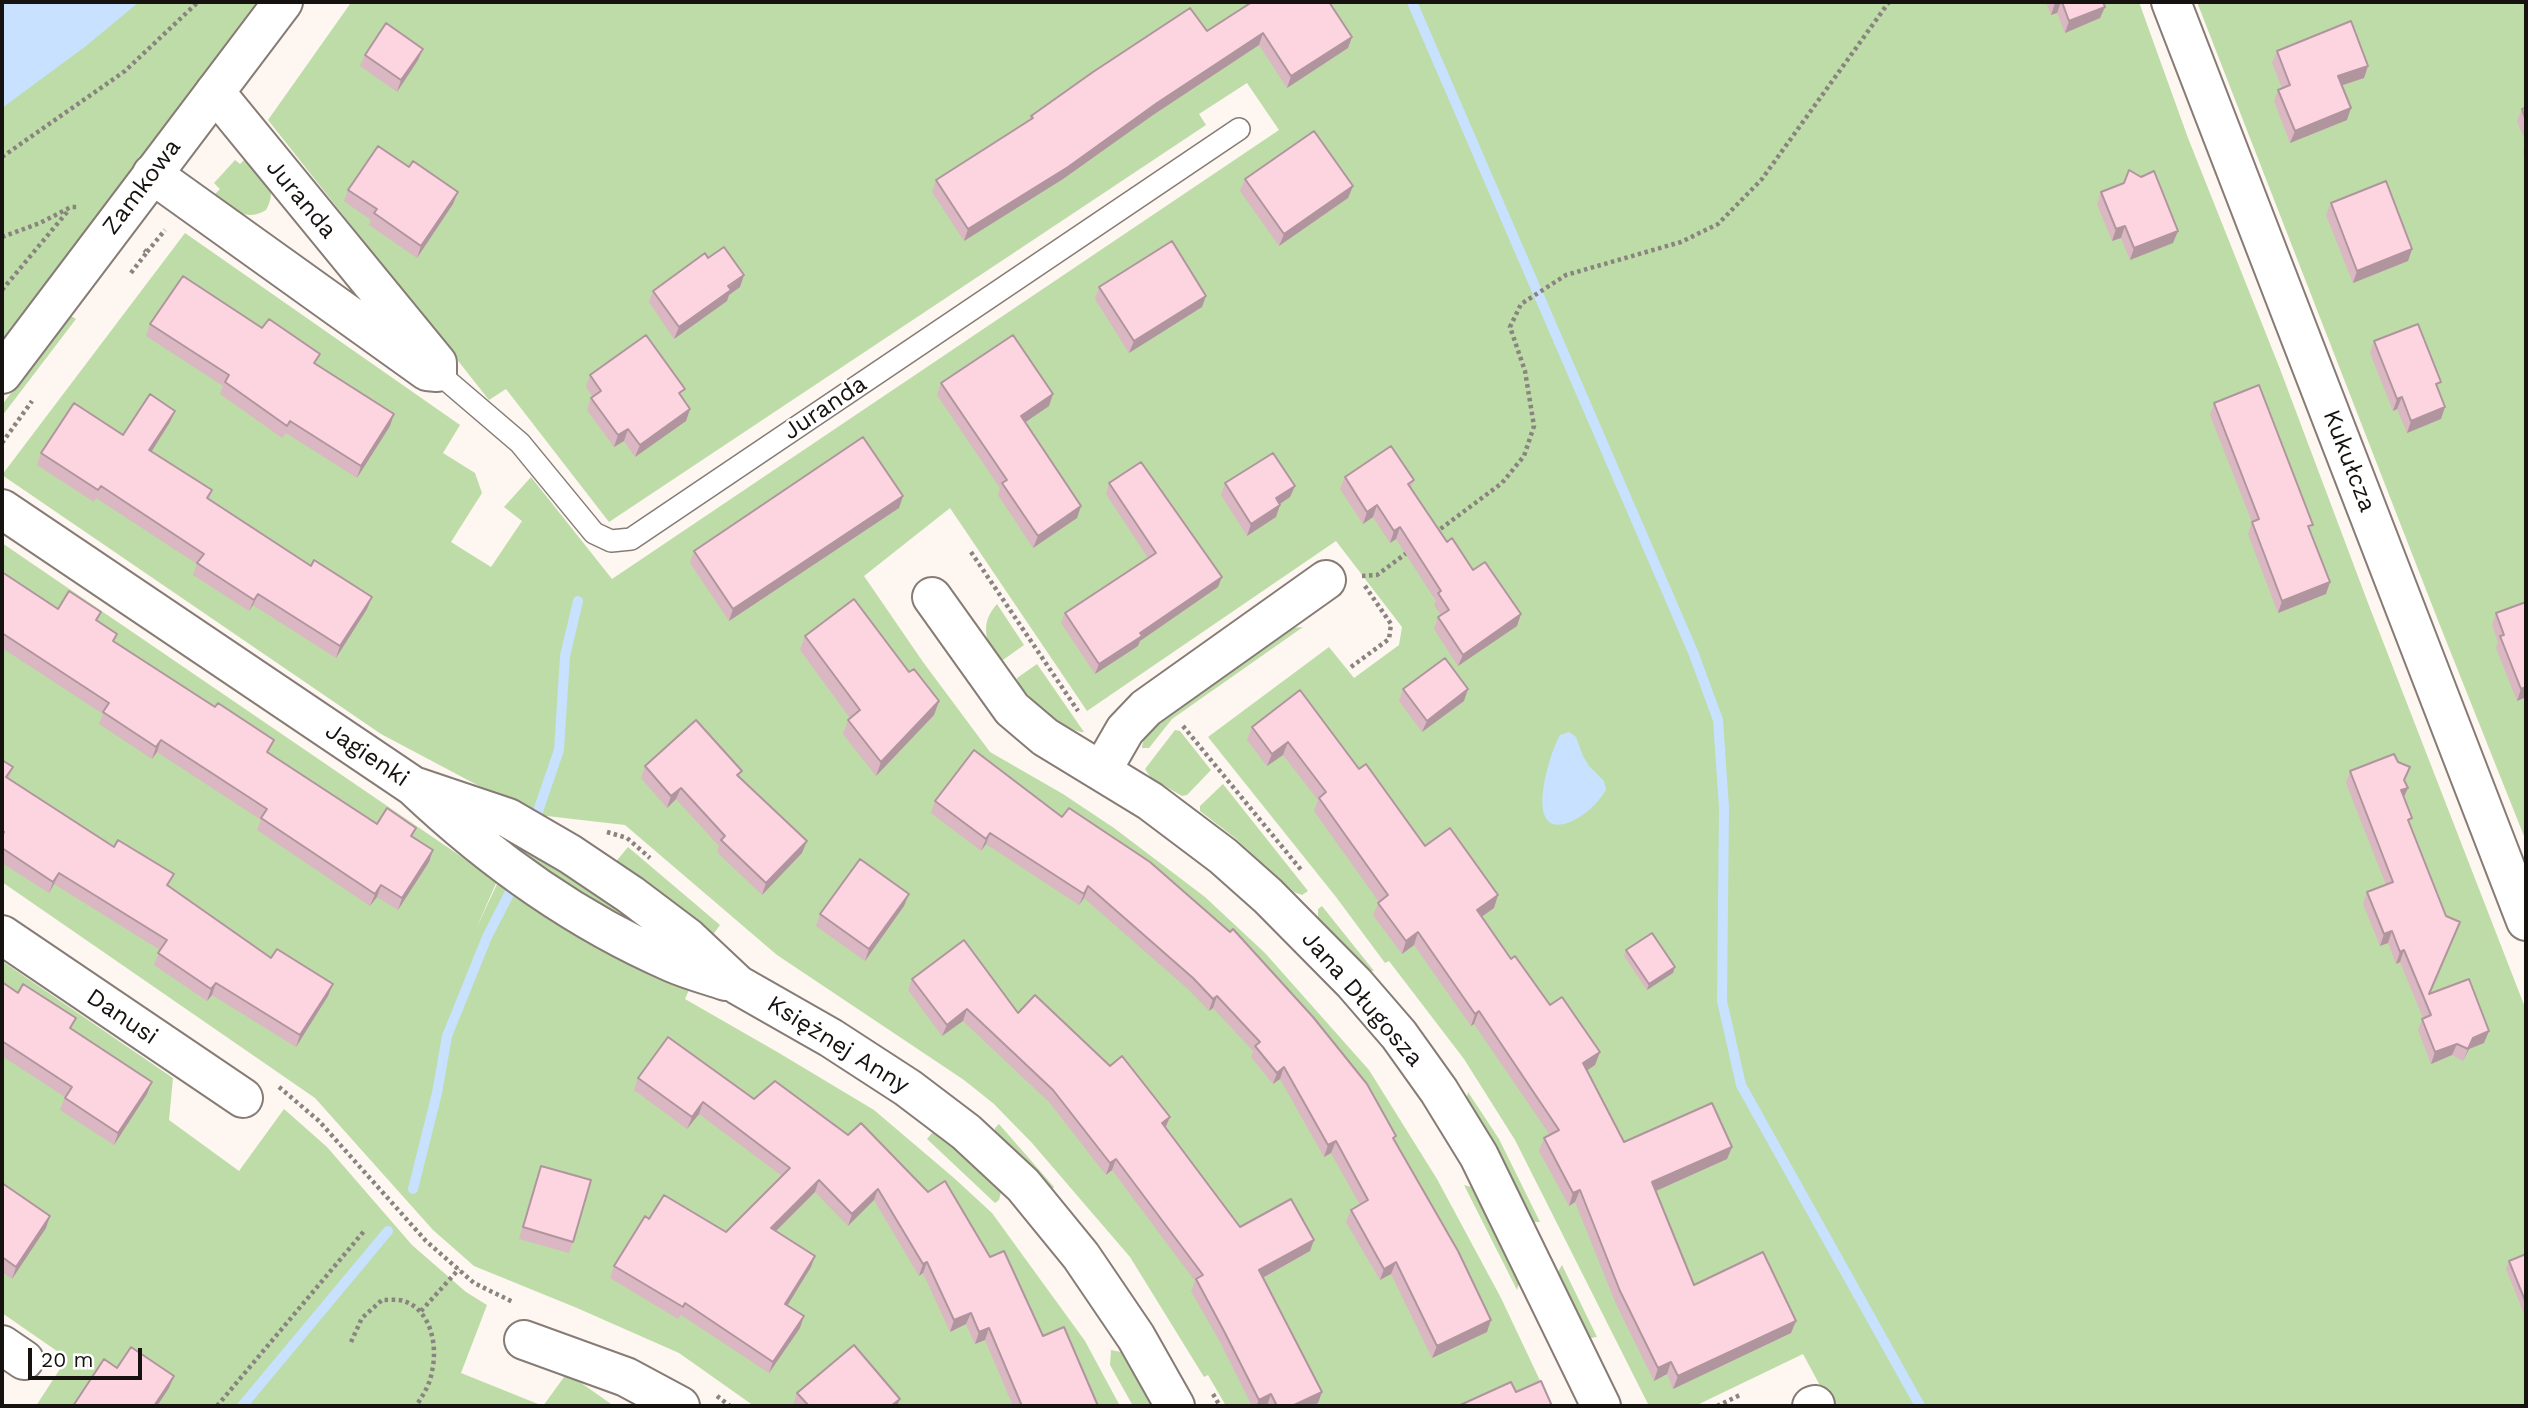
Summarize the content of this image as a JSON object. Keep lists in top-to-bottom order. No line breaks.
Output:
{"streets":{"street":["Zamkowa","Juranda","Kukułcza","Jagienki","Jana Długosza","Danusi","Księżnej Anny"]},"crossings":[["Zamkowa","Juranda"],["Jagienki","Księżnej Anny"]],"scale_bar":"20 m"}
